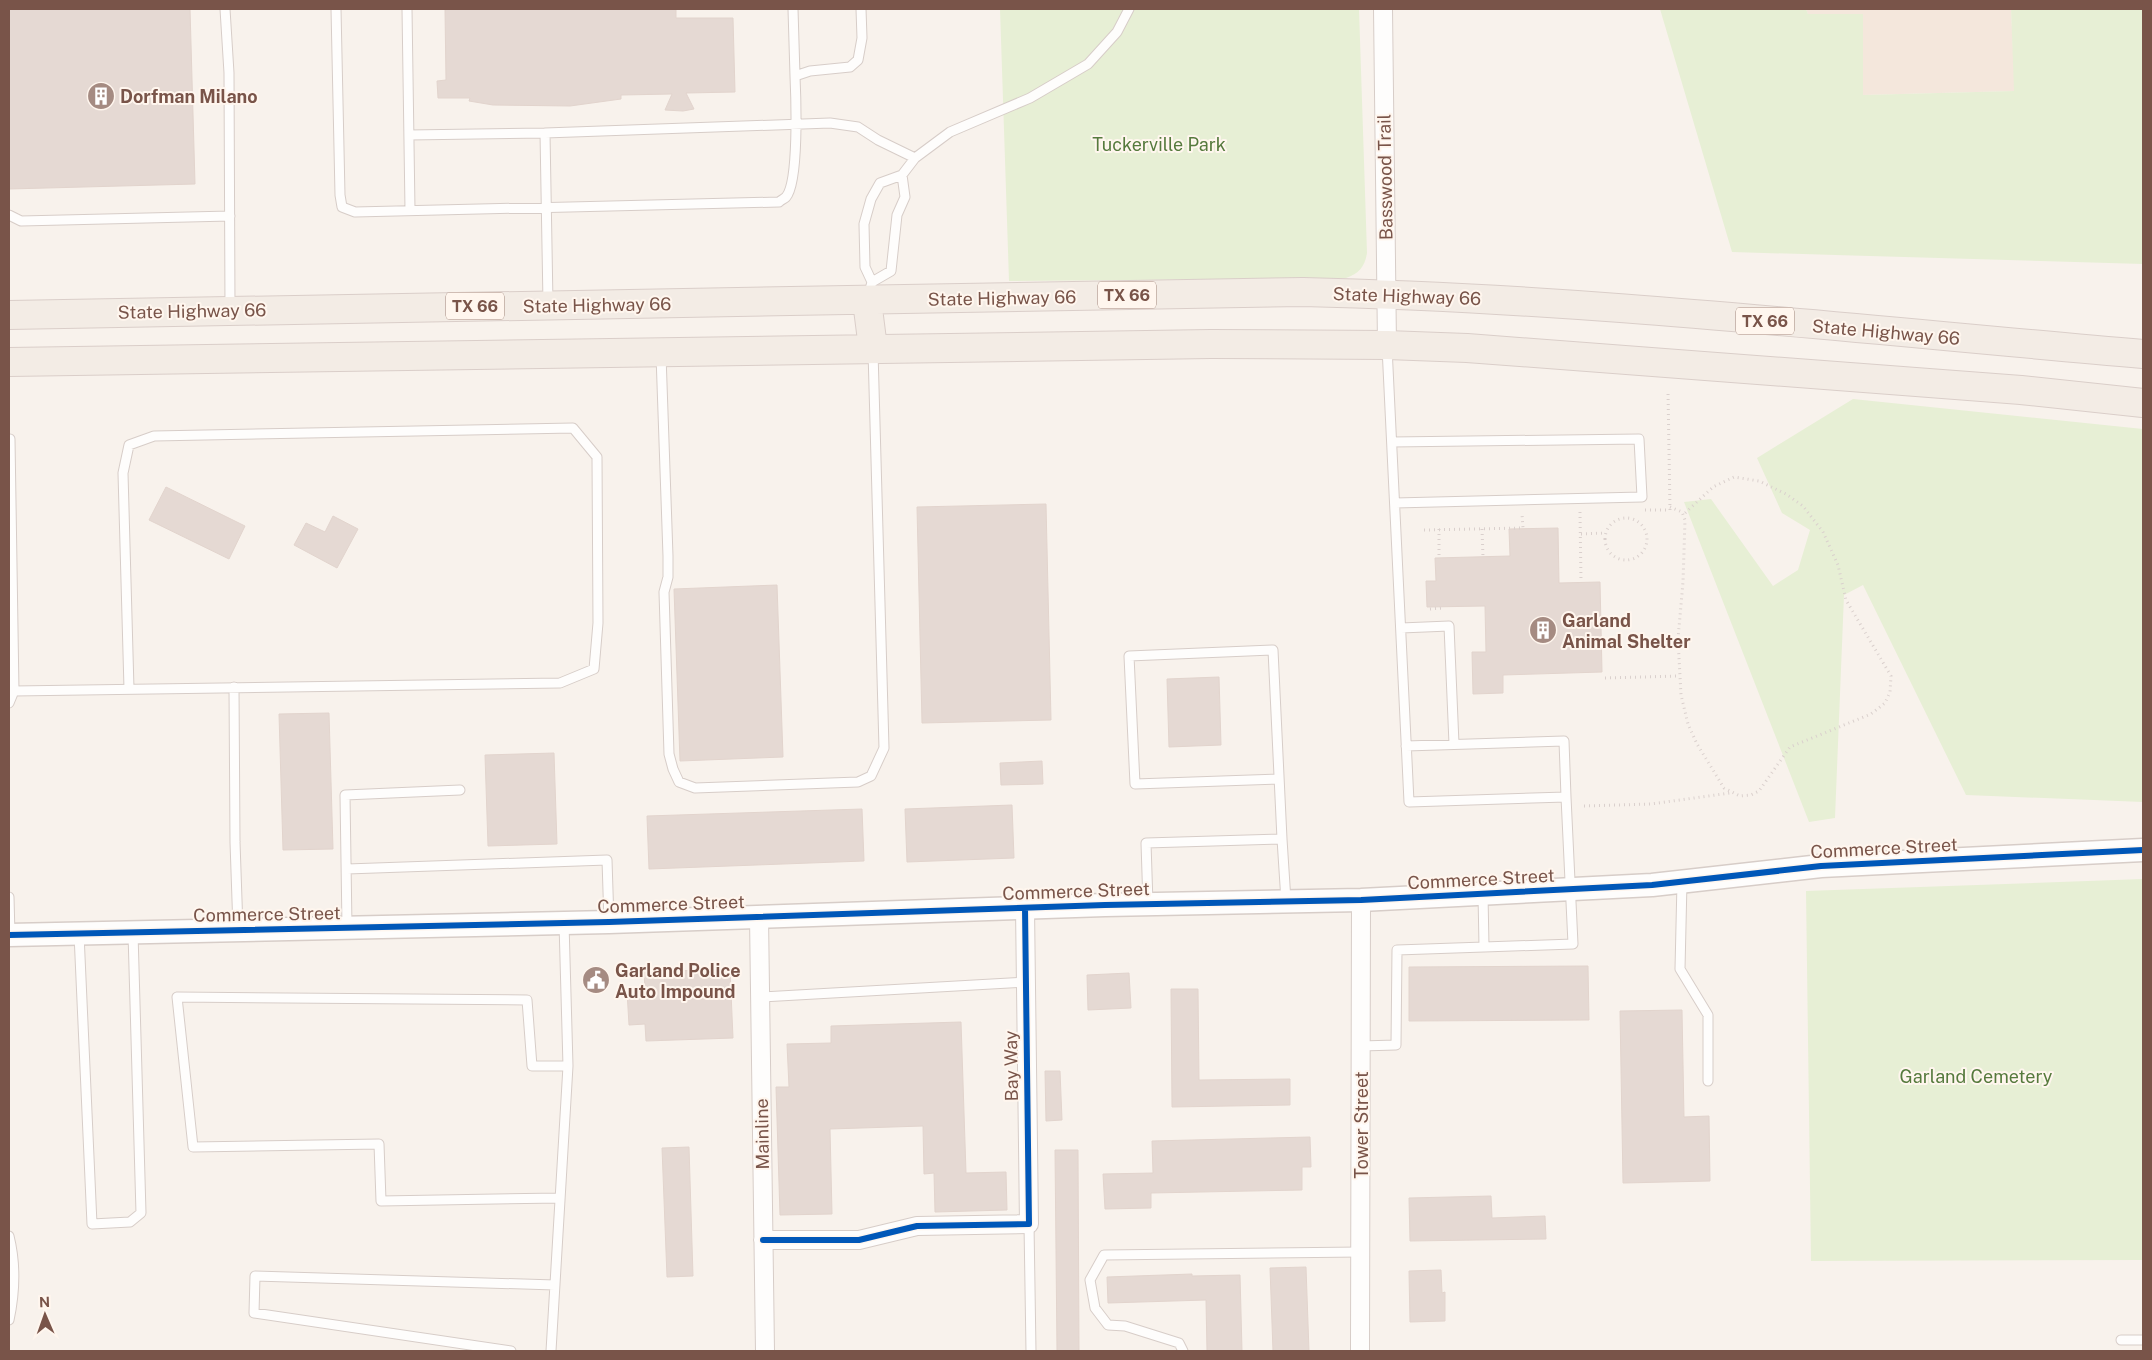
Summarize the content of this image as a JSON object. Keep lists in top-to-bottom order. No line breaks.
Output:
{"streets":{"main road":["TX 66","State Highway 66"],"street":["Basswood Trail","Commerce Street","Bay Way","Tower Street","Mainline"]},"crossings":[["Basswood Trail","State Highway 66"],["Commerce Street","Bay Way"],["Commerce Street","Tower Street"],["Commerce Street","Mainline"]],"parks":["Tuckerville Park","Garland Cemetery"],"places":{"building":["Dorfman Milano","Garland Animal Shelter"],"public building":["Garland Police Auto Impound"]},"north":"top"}
